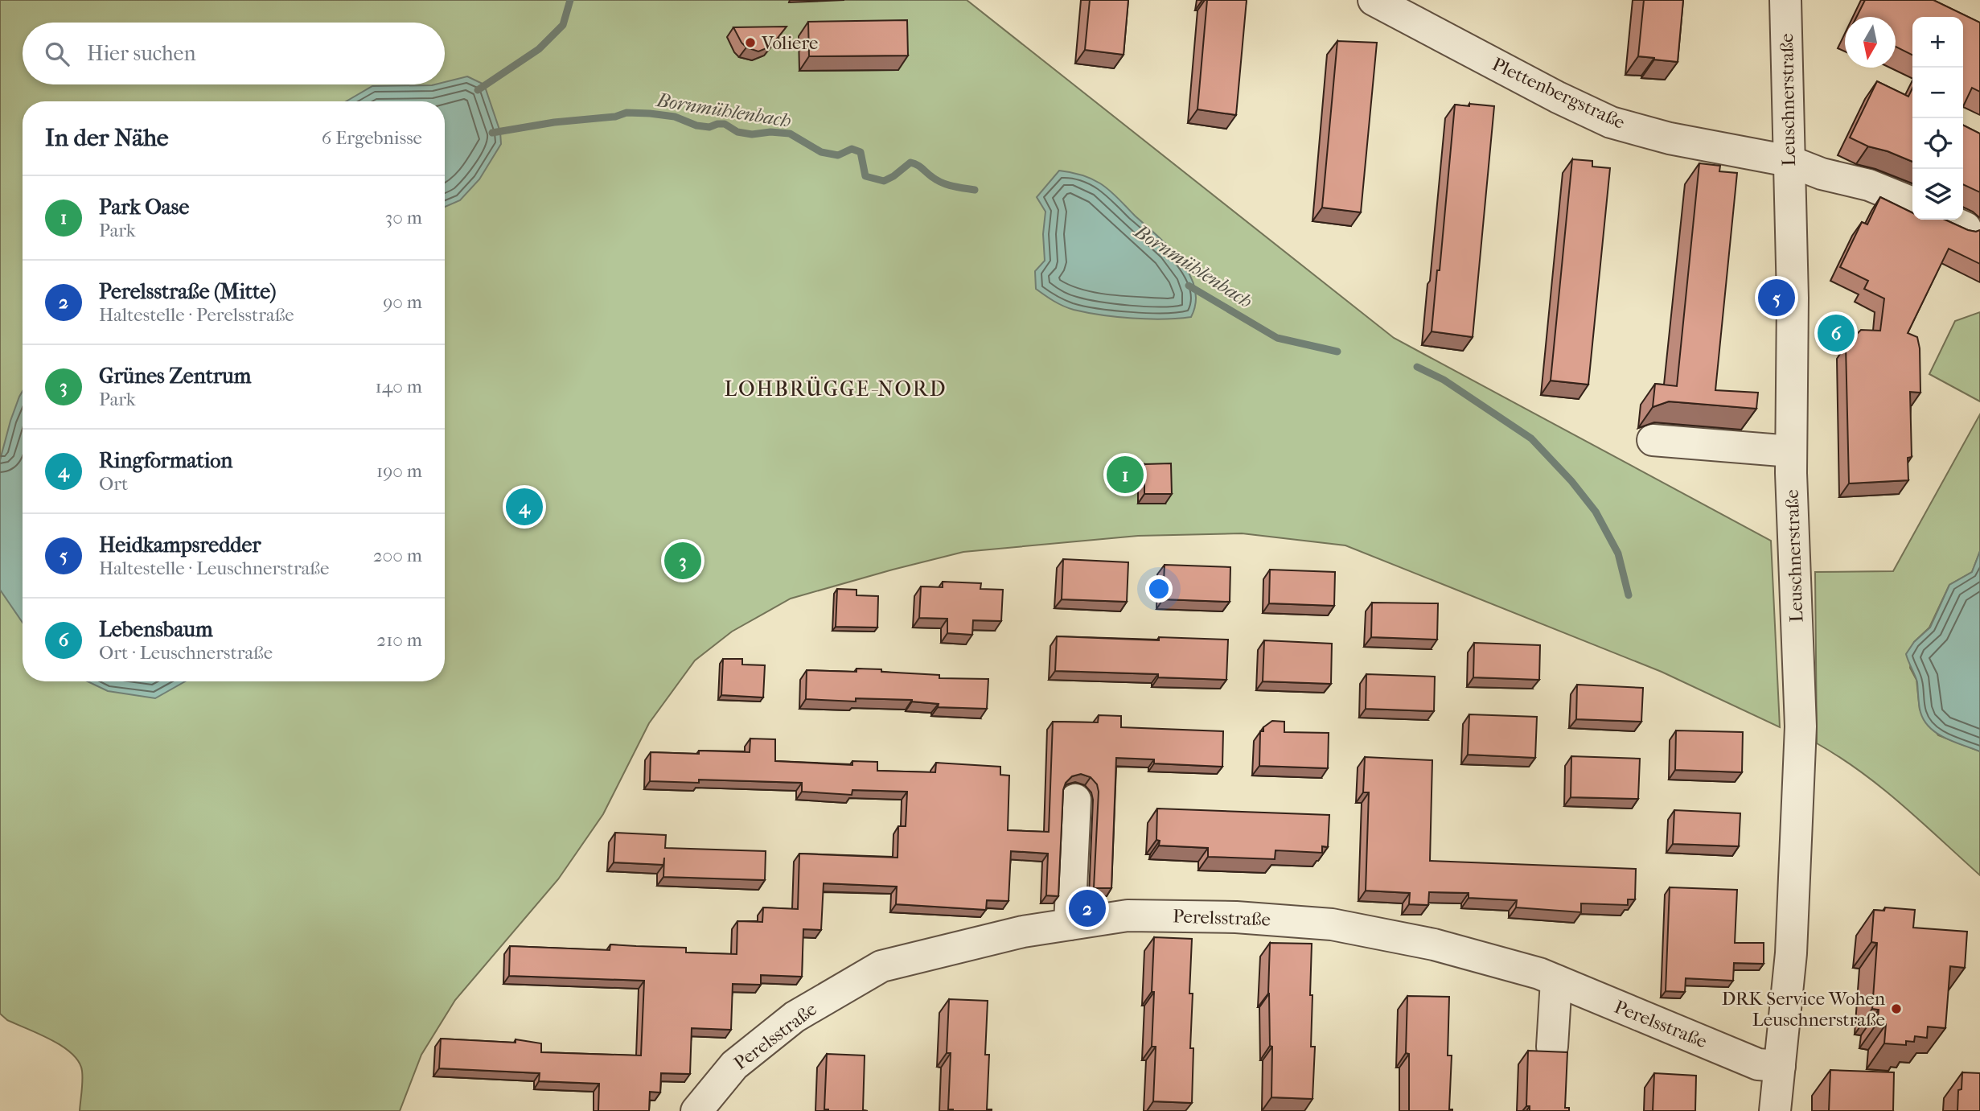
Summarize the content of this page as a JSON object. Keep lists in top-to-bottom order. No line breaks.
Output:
{"streets":{"street":["Plettenbergstraße","Leuschnerstraße","Perelsstraße"]},"crossings":[["Plettenbergstraße","Leuschnerstraße"],["Leuschnerstraße","Perelsstraße"]],"districts":["LOHBRÜGGE-NORD"],"water":["Bornmühlenbach"],"places":["Voliere","DRK Service Wohen Leuschnerstraße"],"north":"bottom","page":{"map_buttons":["+","−"],"search":"Hier suchen","heading":["In der Nähe","6 Ergebnisse"],"list":[{"mark":"1","name":"Park Oase","note":"Park","value":"30 m"},{"mark":"2","name":"Perelsstraße (Mitte)","note":"Haltestelle · Perelsstraße","value":"90 m"},{"mark":"3","name":"Grünes Zentrum","note":"Park","value":"140 m"},{"mark":"4","name":"Ringformation","note":"Ort","value":"190 m"},{"mark":"5","name":"Heidkampsredder","note":"Haltestelle · Leuschnerstraße","value":"200 m"},{"mark":"6","name":"Lebensbaum","note":"Ort · Leuschnerstraße","value":"210 m"}],"pins":["5","6","1","4","3","2"]}}
